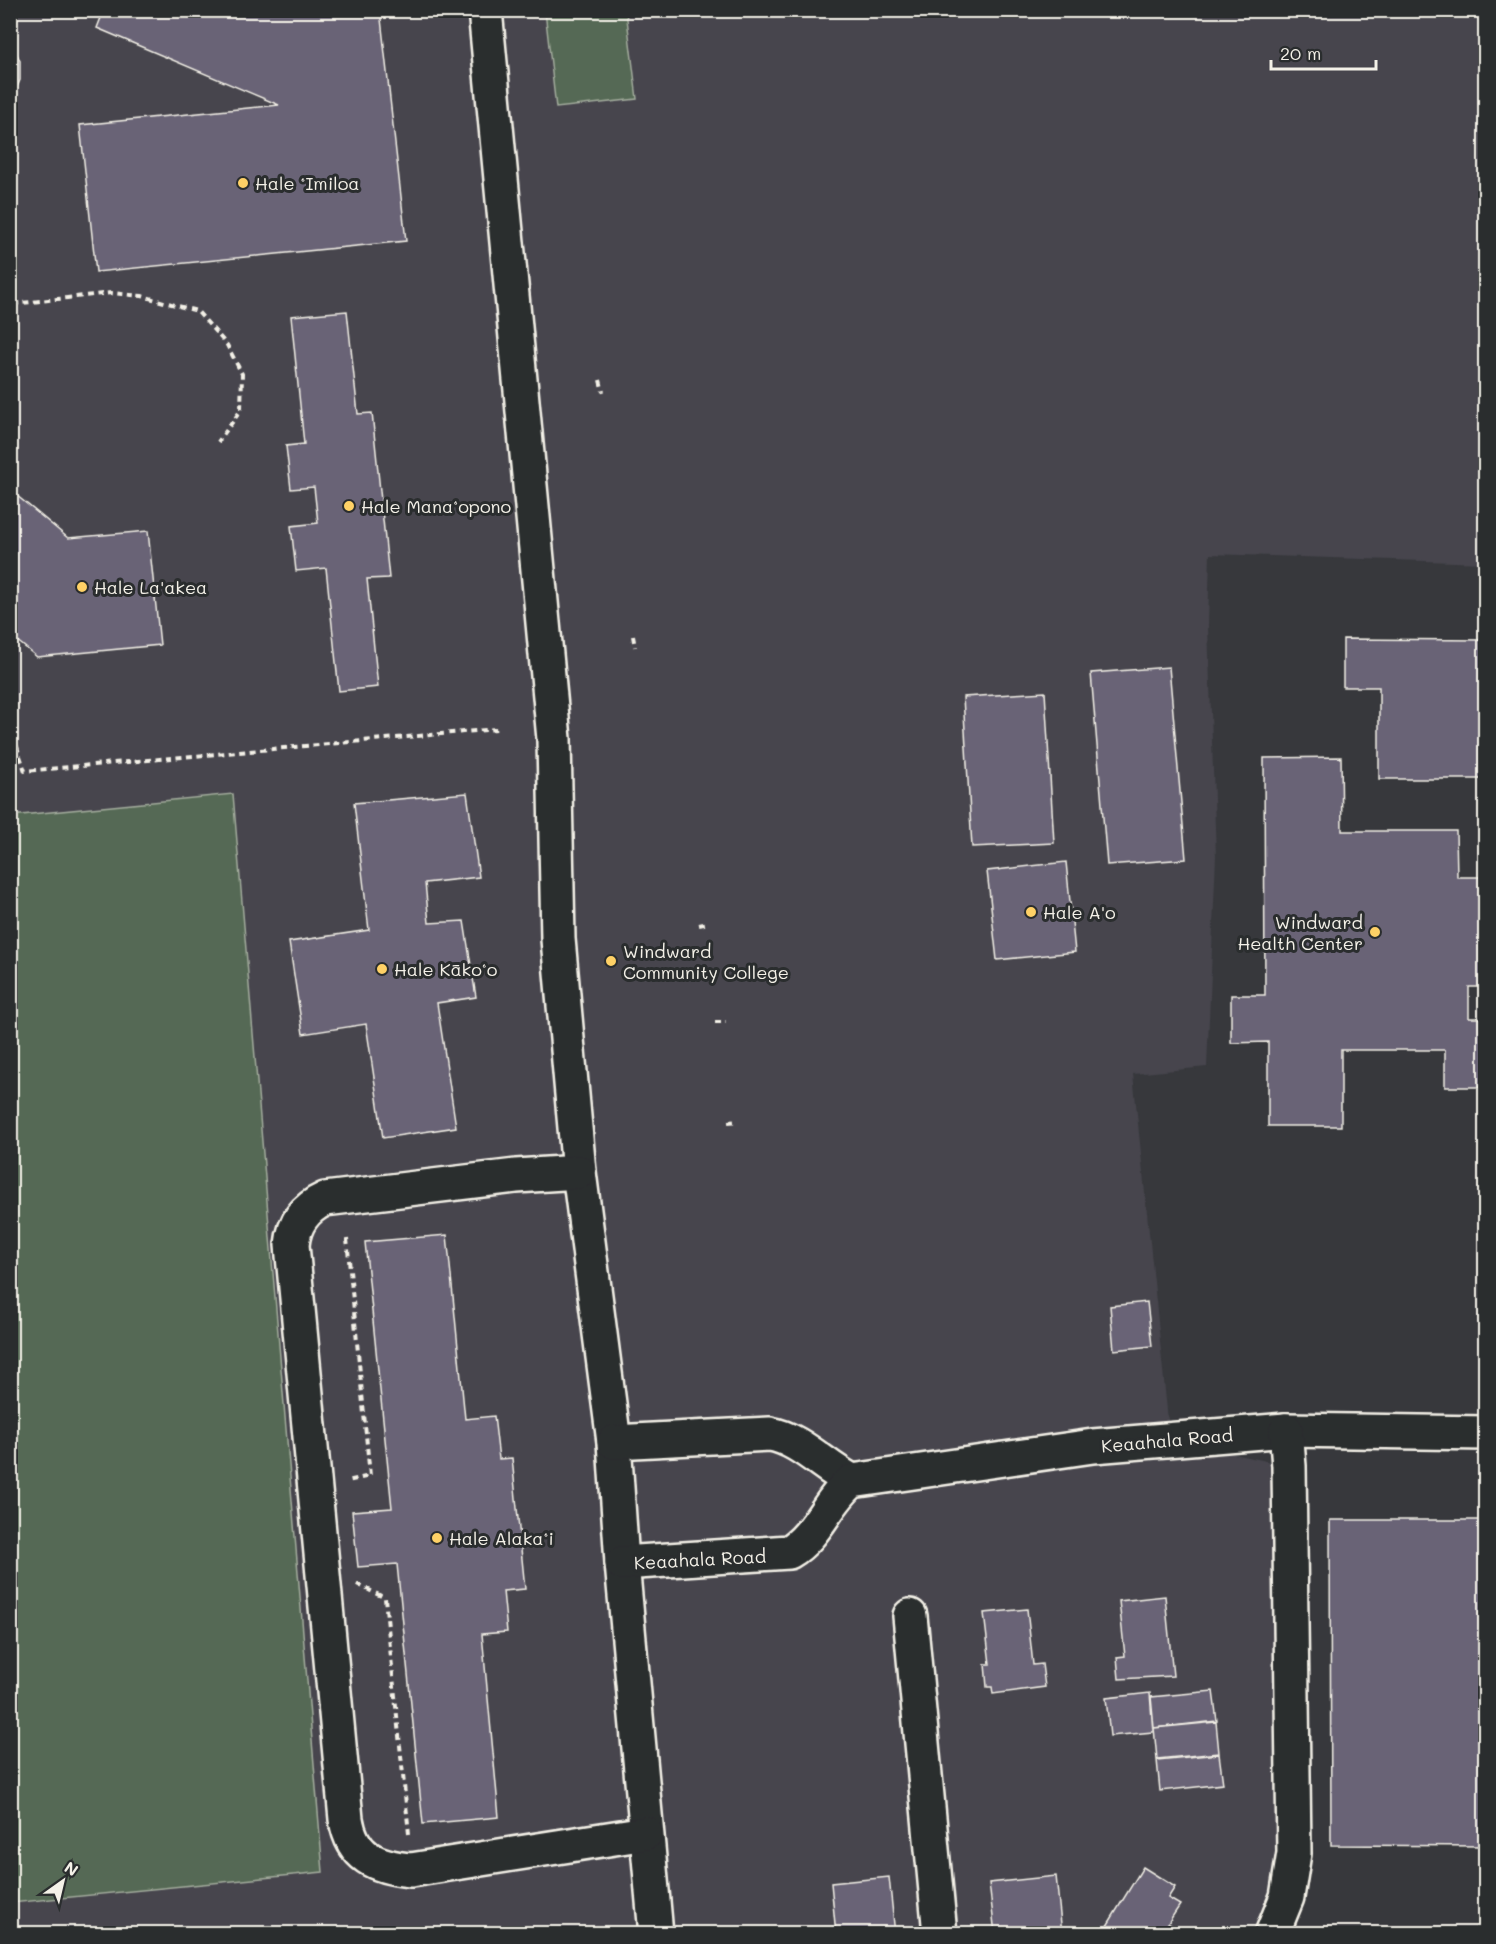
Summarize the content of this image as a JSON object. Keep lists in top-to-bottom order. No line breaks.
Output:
{"streets":{"street":["Keaahala Road"]},"places":["Hale ‘Imiloa","Hale Mana‘opono","Hale La'akea","Hale A'o","Windward Health Center","Windward Community College","Hale Kāko‘o","Hale Alaka‘i"],"scale_bar":"20 m","north":"top right"}
